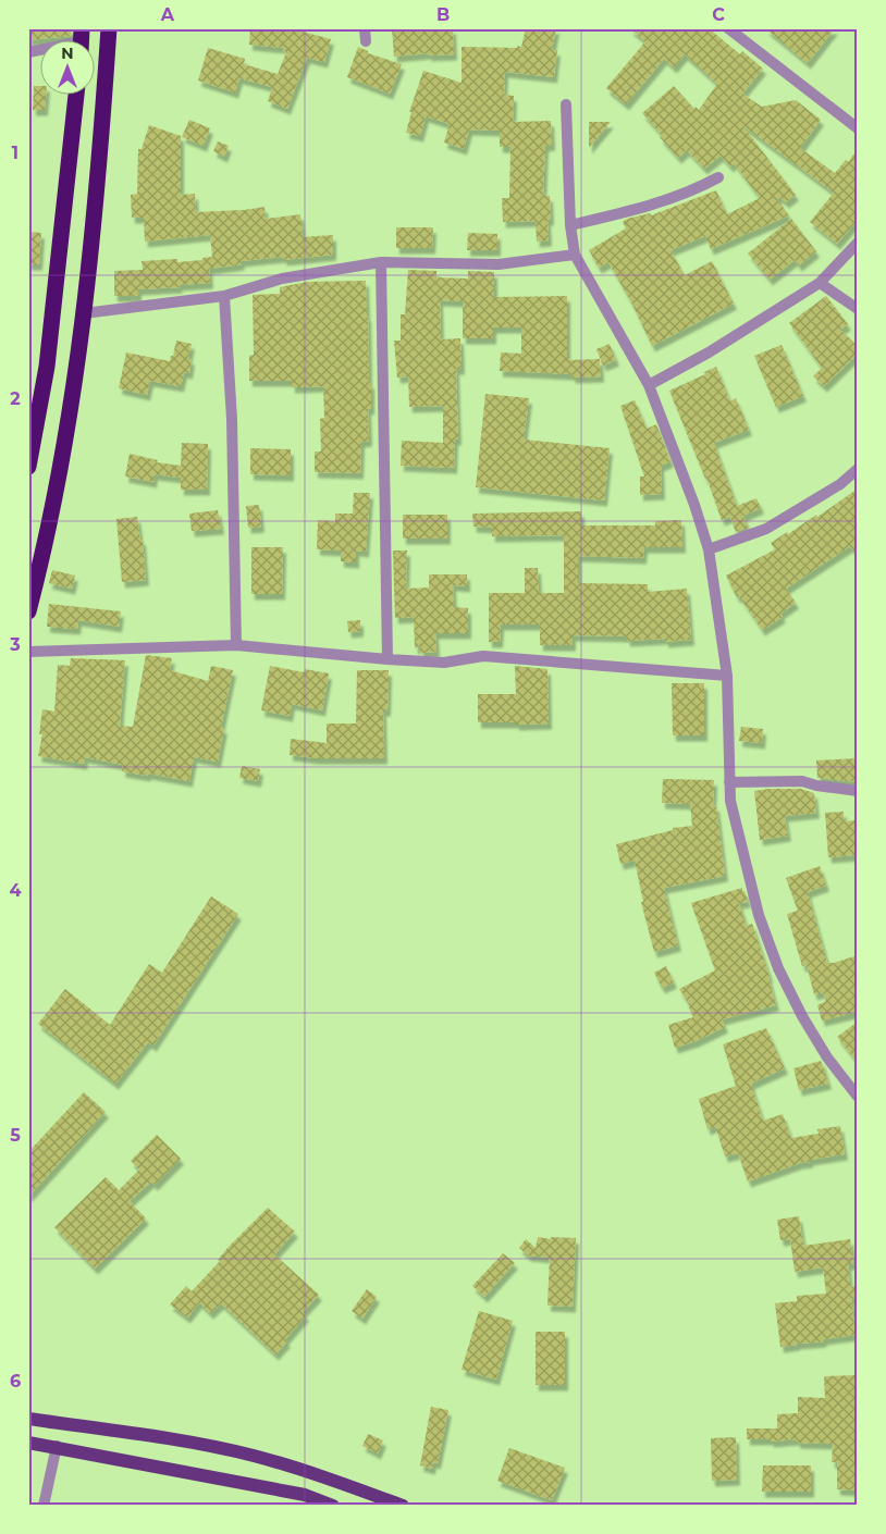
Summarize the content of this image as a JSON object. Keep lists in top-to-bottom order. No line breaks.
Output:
{"north":"top","grid":{"columns":["A","B","C"],"rows":["1","2","3","4","5","6"]}}
